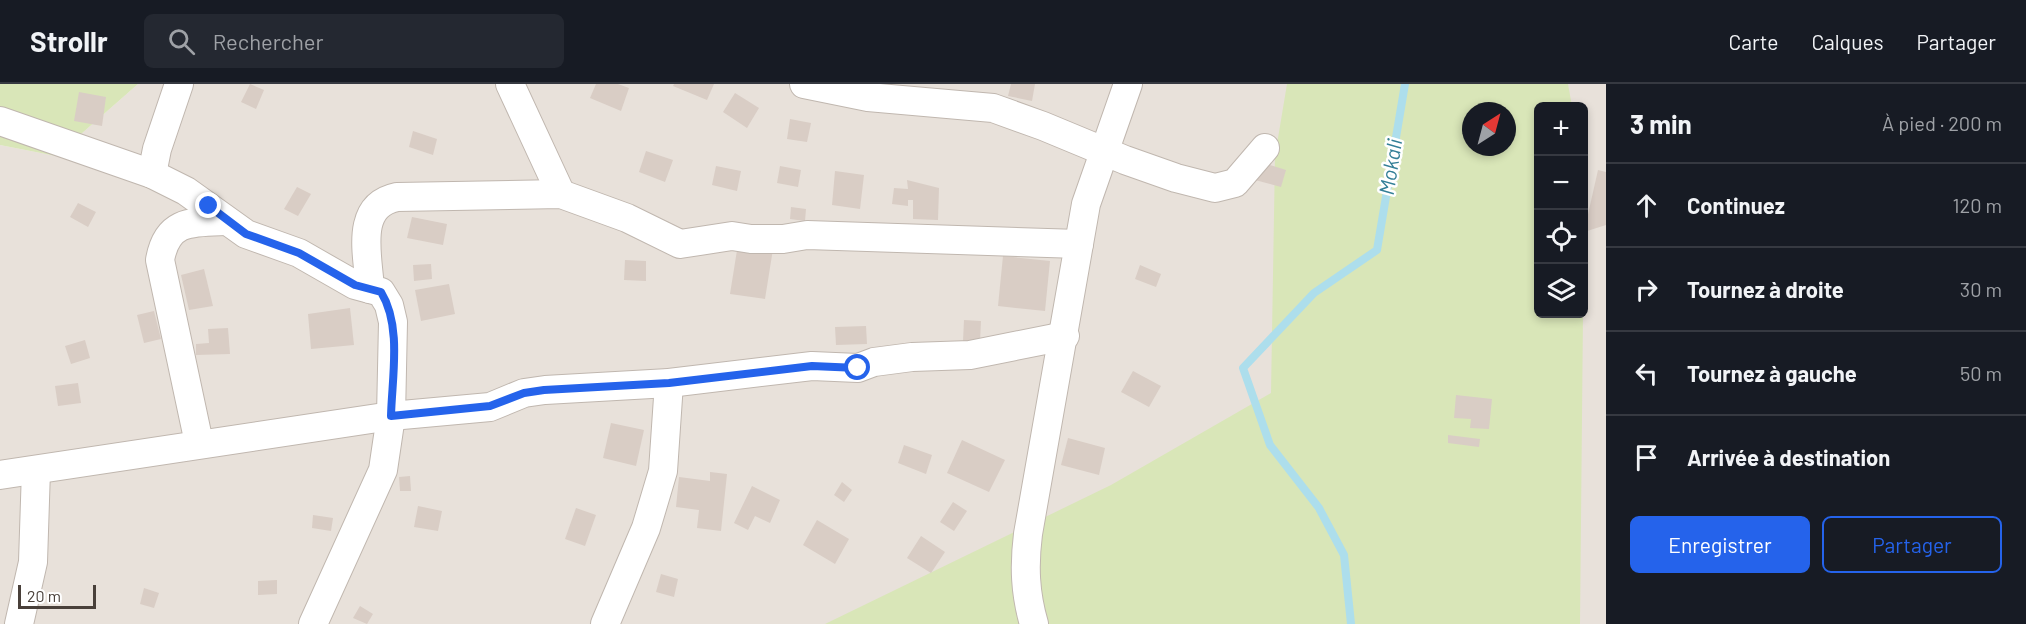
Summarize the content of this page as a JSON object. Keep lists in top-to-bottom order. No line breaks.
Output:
{"water":["Mokali"],"scale_bar":"20 m","north":"top right","page":{"header":"Strollr","search":"Rechercher","nav":["Carte","Calques","Partager"],"heading":["3 min","À pied · 200 m"],"map_buttons":["+","−"],"list":[["Continuez","120 m"],["Tournez à droite","30 m"],["Tournez à gauche","50 m"],"Arrivée à destination"],"buttons":["Enregistrer","Partager"],"scale":"20 m"}}
